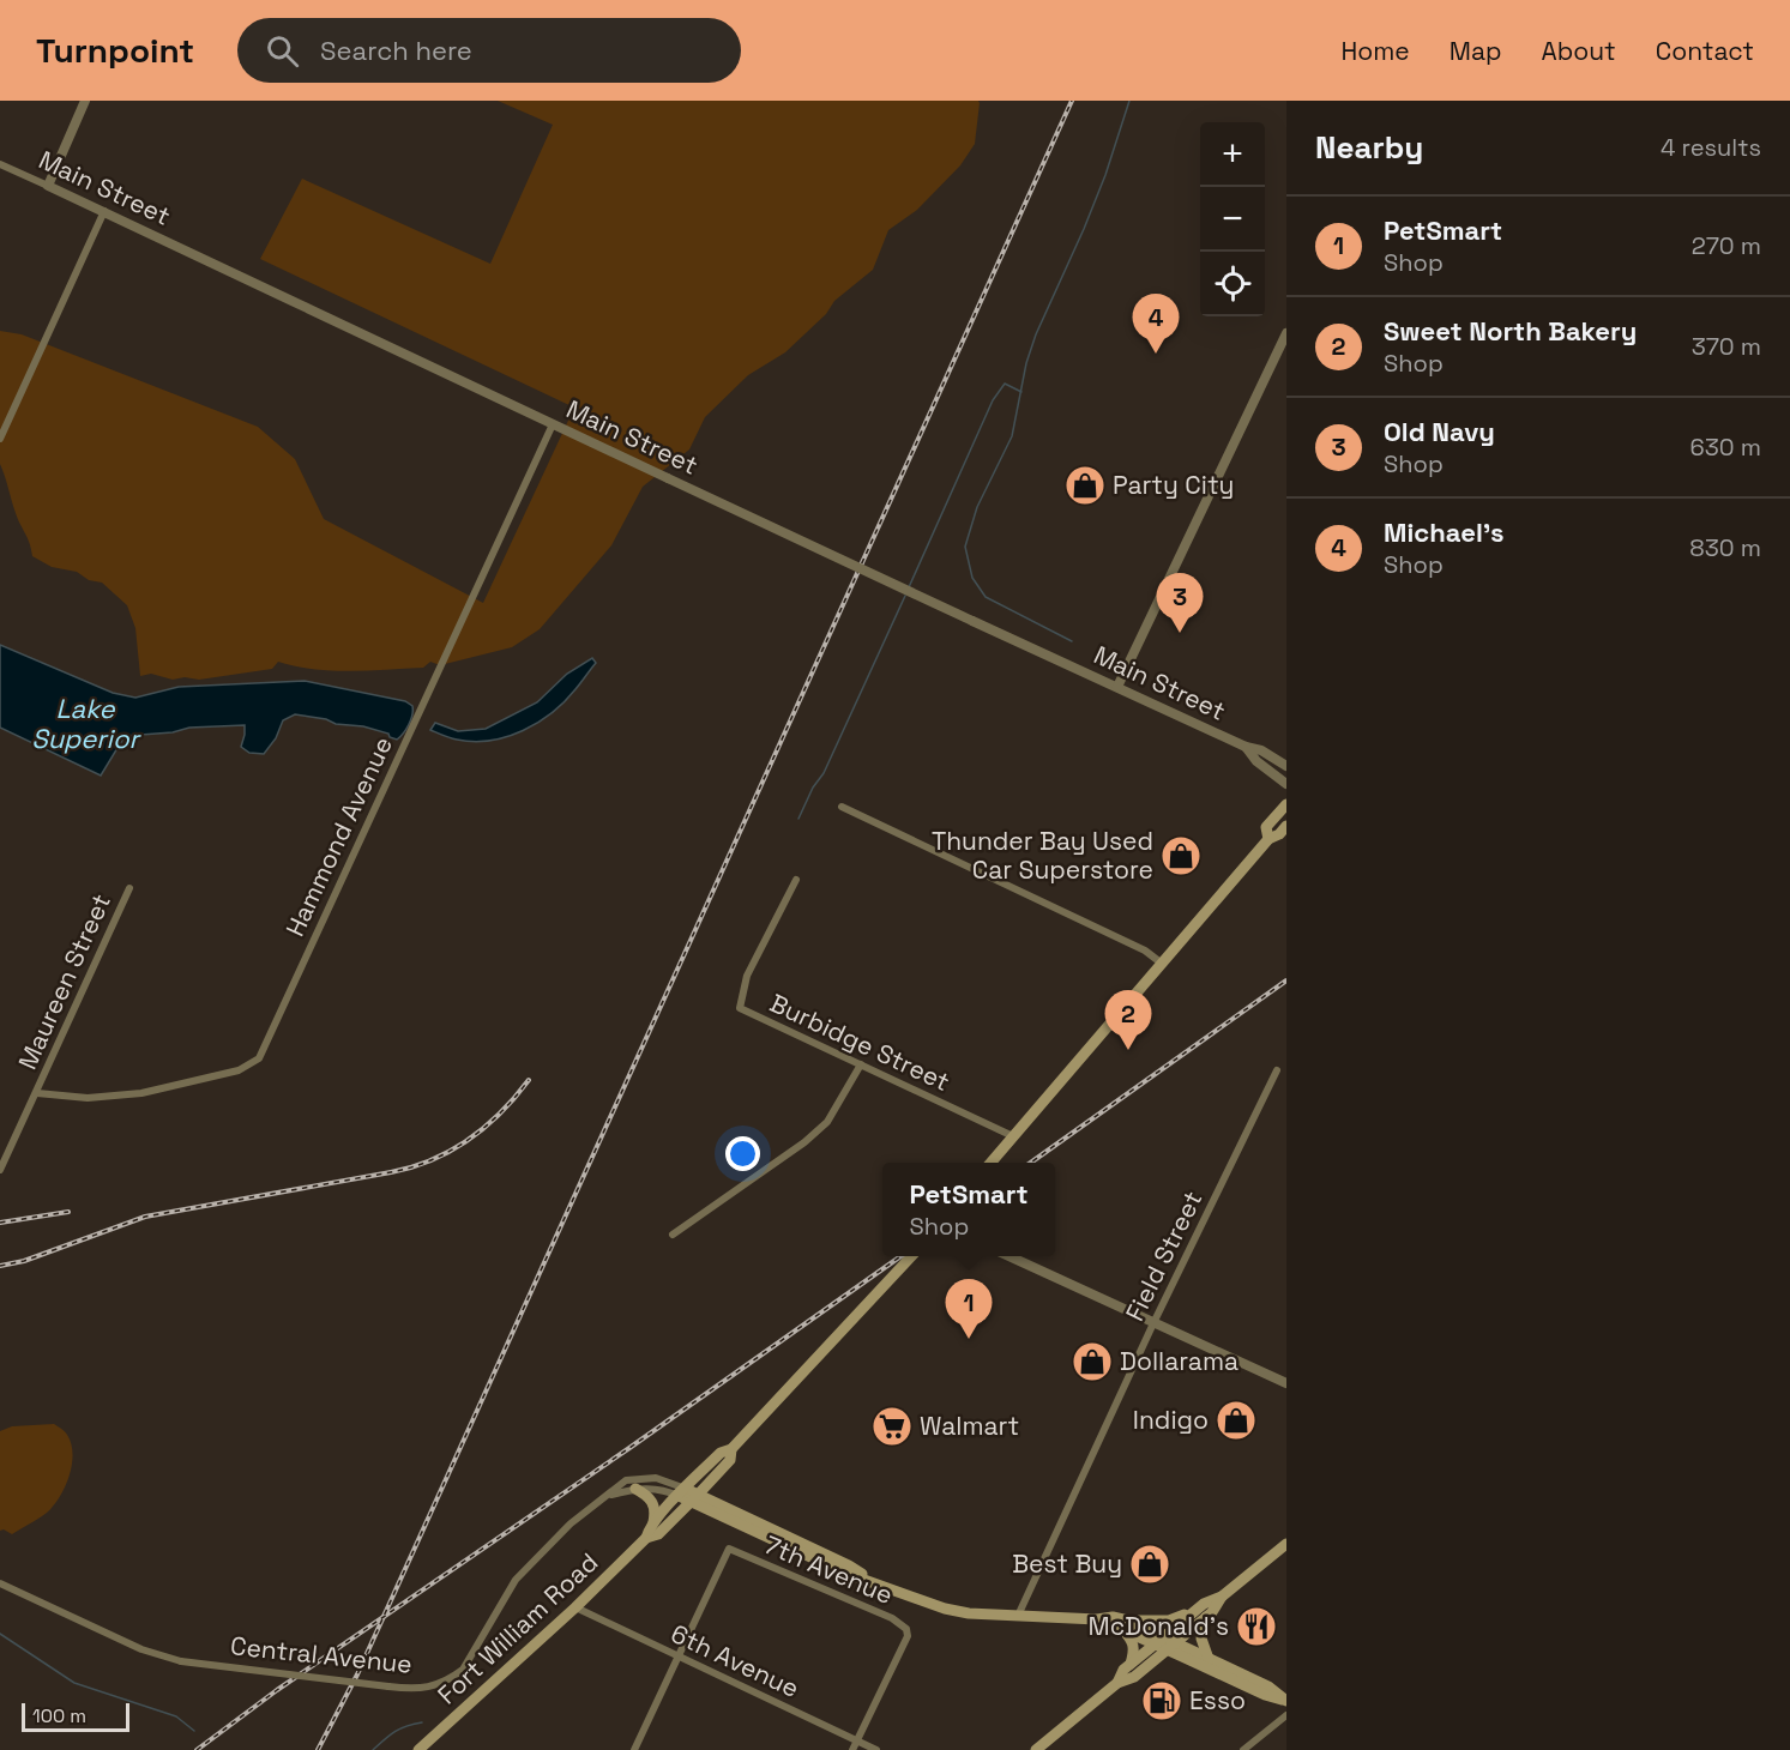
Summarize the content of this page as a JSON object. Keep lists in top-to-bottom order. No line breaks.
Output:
{"streets":{"main road":["Fort William Road","Central Avenue"],"street":["Main Street","Hammond Avenue","Maureen Street","Burbidge Street","Field Street","7th Avenue","6th Avenue"]},"crossings":[["Main Street","Hammond Avenue"],["Hammond Avenue","Maureen Street"],["Field Street","Central Avenue"],["7th Avenue","6th Avenue"],["Fort William Road","Central Avenue"],["Fort William Road","6th Avenue"]],"water":["Lake Superior"],"places":{"shop":["Party City","Thunder Bay Used Car Superstore","Dollarama","Indigo","Best Buy"],"supermarket":["Walmart"],"restaurant":["McDonald's"],"fuel station":["Esso"]},"scale_bar":"100 m","page":{"header":"Turnpoint","search":"Search here","nav":["Home","Map","About","Contact"],"heading":["Nearby","4 results"],"map_buttons":["+","−"],"list":[{"mark":"1","name":"PetSmart","note":"Shop","value":"270 m"},{"mark":"2","name":"Sweet North Bakery","note":"Shop","value":"370 m"},{"mark":"3","name":"Old Navy","note":"Shop","value":"630 m"},{"mark":"4","name":"Michael's","note":"Shop","value":"830 m"}],"pins":["4","3","2","1"],"popup":["PetSmart","Shop"],"scale":"100 m"}}
